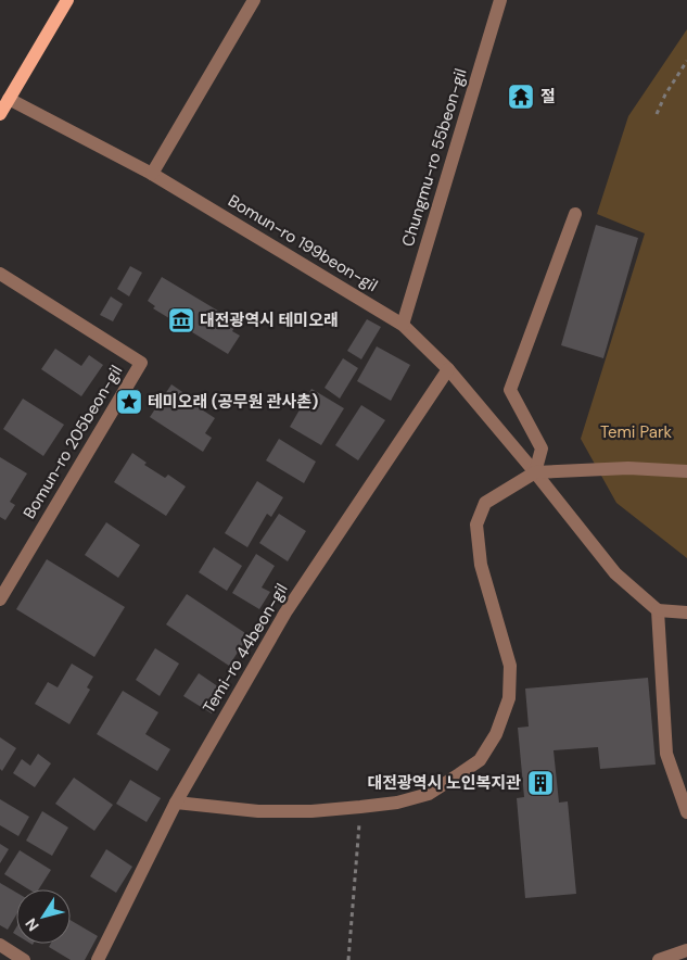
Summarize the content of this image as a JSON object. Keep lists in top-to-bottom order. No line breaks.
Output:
{"streets":{"street":["Chungmu-ro 55beon-gil","Bomun-ro 199beon-gil","Bomun-ro 205beon-gil","Temi-ro 44beon-gil"]},"crossings":[["Chungmu-ro 55beon-gil","Bomun-ro 199beon-gil"],["Bomun-ro 199beon-gil","Temi-ro 44beon-gil"]],"parks":["Temi Park"],"places":{"temple":["절"],"museum":["대전광역시 테미오래"],"place":["테미오래 (공무원 관사촌)"],"building":["대전광역시 노인복지관"]},"north":"bottom left"}
